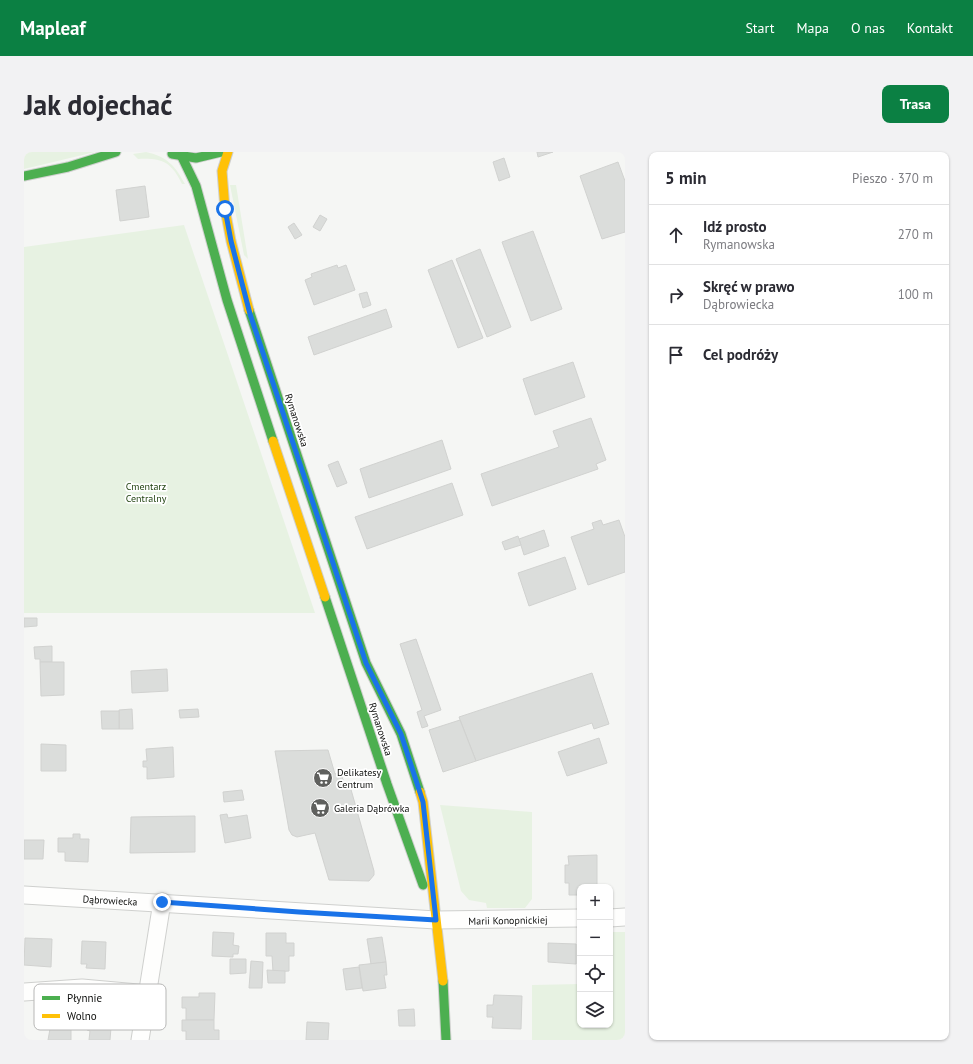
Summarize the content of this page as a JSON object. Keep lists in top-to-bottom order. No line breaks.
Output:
{"streets":{"main road":["Rymanowska"],"street":["Dąbrowiecka","Marii Konopnickiej"]},"crossings":[["Rymanowska","Dąbrowiecka"],["Rymanowska","Marii Konopnickiej"],["Dąbrowiecka","Marii Konopnickiej"]],"parks":["Cmentarz Centralny"],"places":{"supermarket":["Delikatesy Centrum","Galeria Dąbrówka"]},"legend":["Płynnie","Wolno"],"page":{"header":"Mapleaf","nav":["Start","Mapa","O nas","Kontakt"],"buttons":"Trasa","title":"Jak dojechać","heading":["5 min","Pieszo · 370 m"],"list":[["Idź prosto","Rymanowska","270 m"],["Skręć w prawo","Dąbrowiecka","100 m"],"Cel podróży"],"map_buttons":["+","−"]}}
